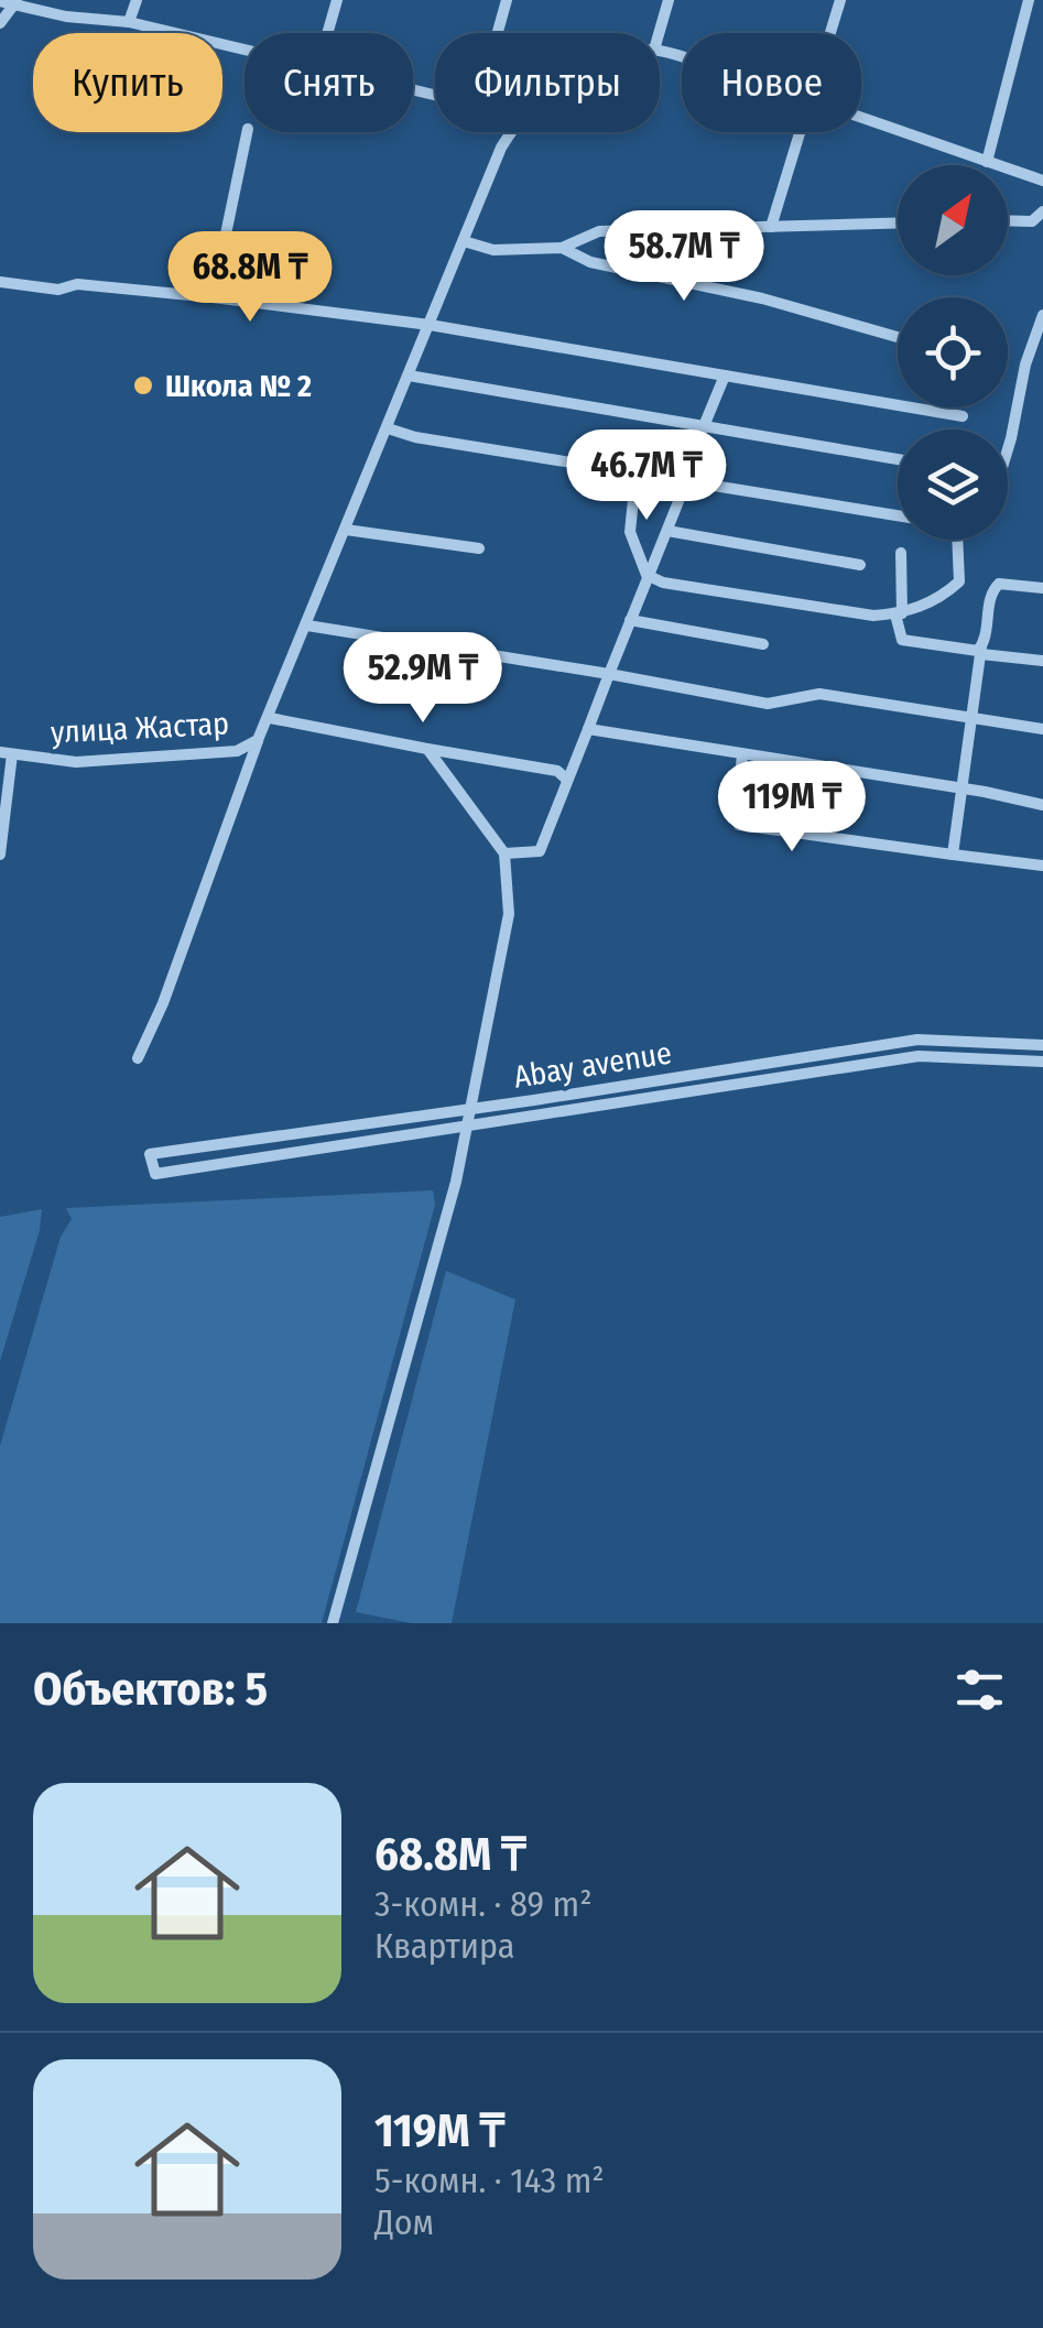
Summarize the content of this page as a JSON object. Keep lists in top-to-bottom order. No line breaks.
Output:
{"streets":{"street":["улица Жастар","Abay avenue"]},"places":["Школа № 2"],"north":"top right","page":{"chip":["Купить","Снять","Фильтры","Новое"],"price":["58.7M ₸","68.8M ₸","46.7M ₸","52.9M ₸","119M ₸"],"heading":"Объектов: 5","list":[{"name":"68.8M ₸","note":"3-комн. · 89 m² · Квартира"},{"name":"119M ₸","note":"5-комн. · 143 m² · Дом"}]}}
